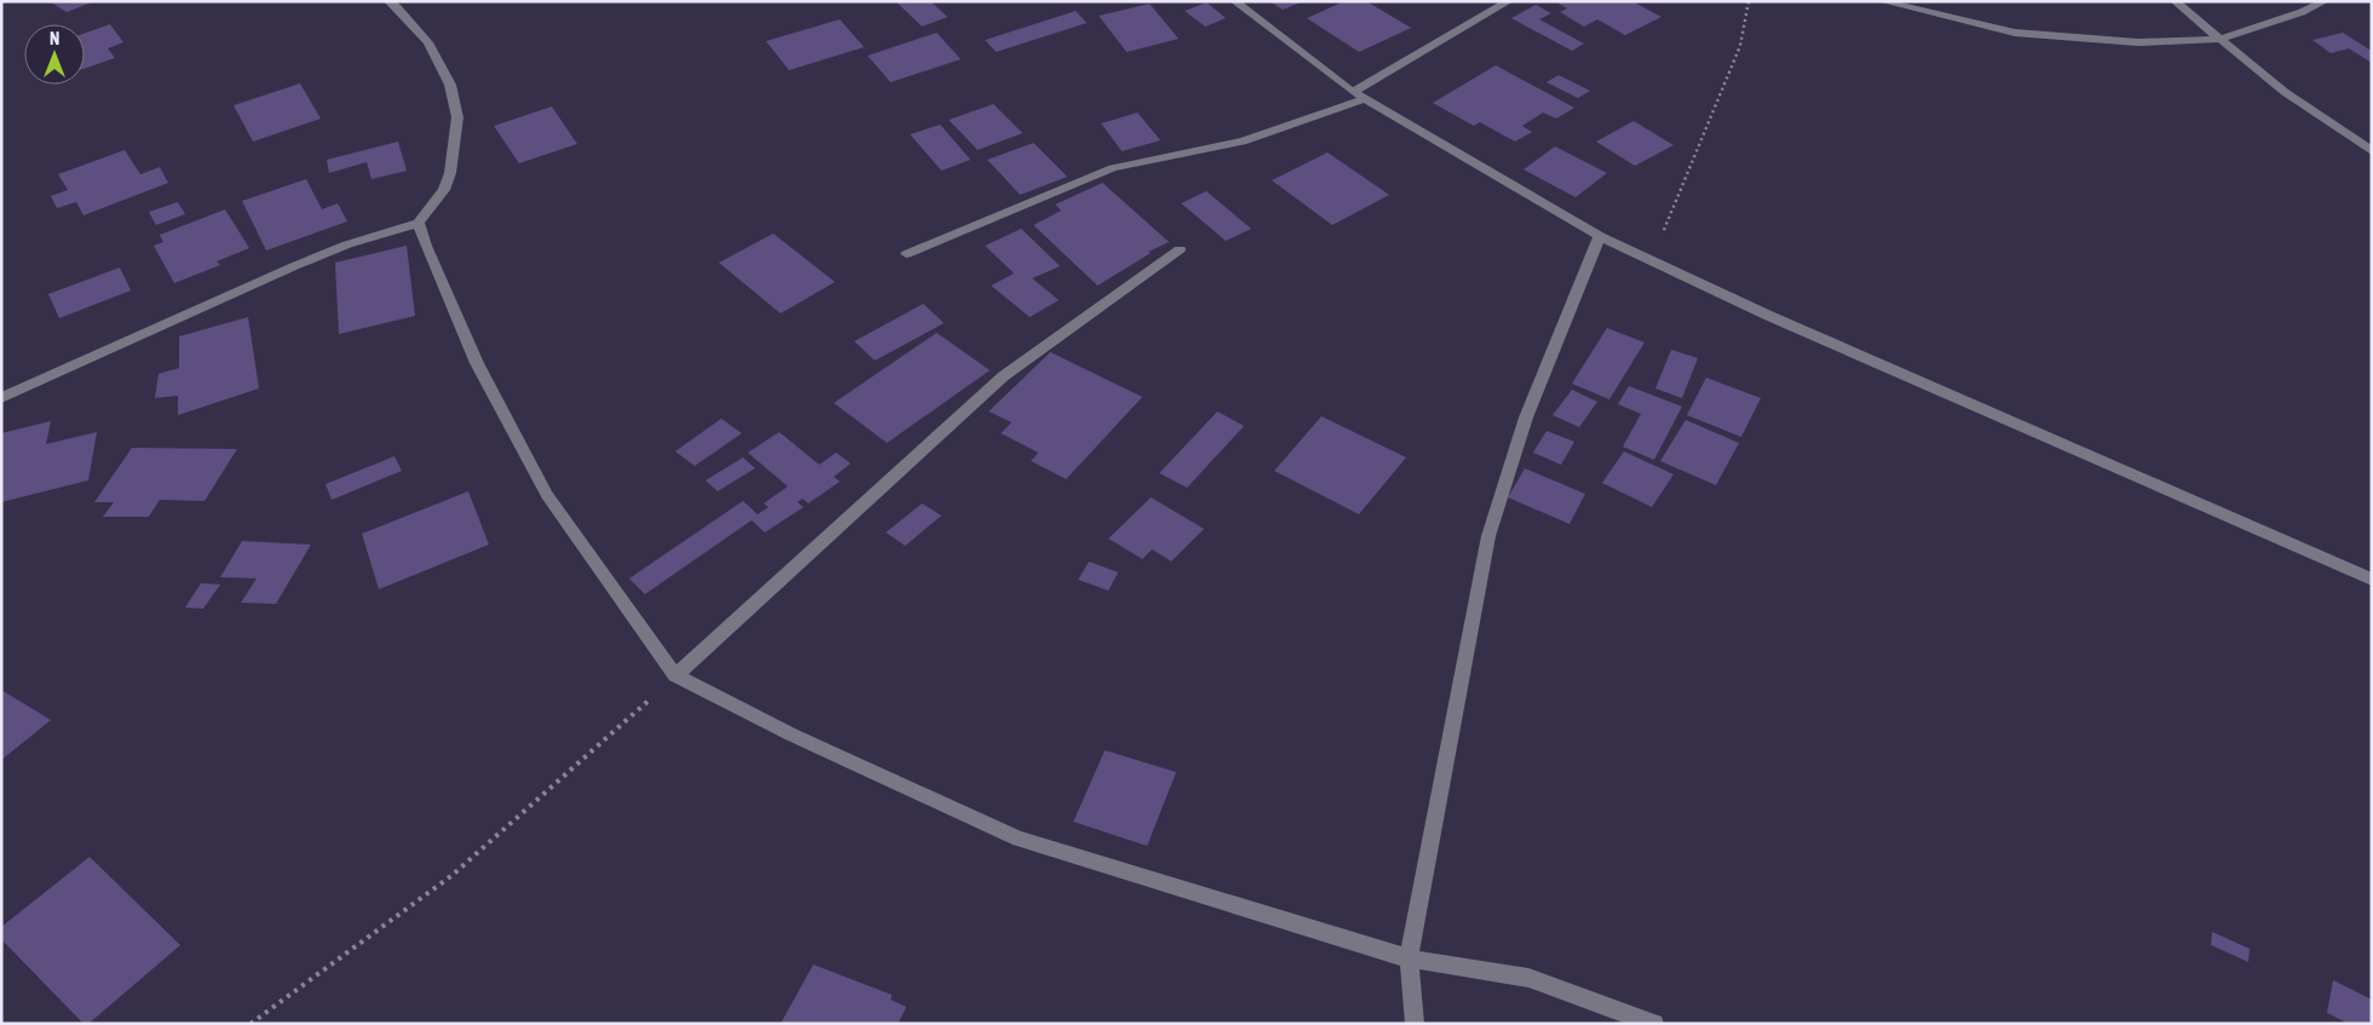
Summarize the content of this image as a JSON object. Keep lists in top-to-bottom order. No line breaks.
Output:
{"north":"top"}
